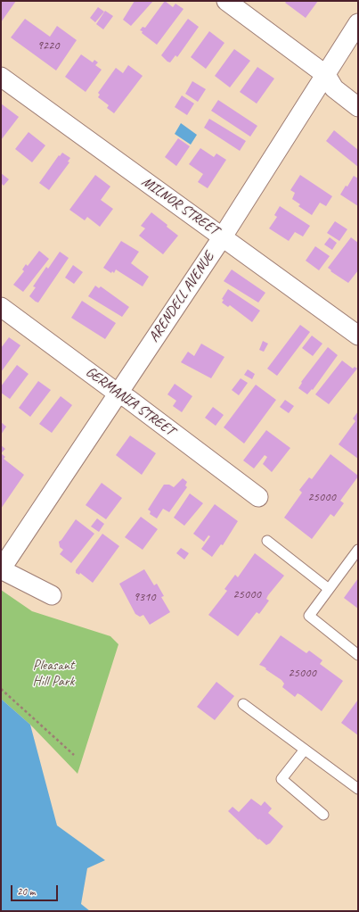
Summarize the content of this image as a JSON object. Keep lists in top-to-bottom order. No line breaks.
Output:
{"streets":{"street":["MILNOR STREET","ARENDELL AVENUE","GERMANIA STREET"]},"crossings":[["MILNOR STREET","ARENDELL AVENUE"],["ARENDELL AVENUE","GERMANIA STREET"]],"parks":["Pleasant Hill Park"],"house_numbers":["9220","25000","25000","9310","25000"],"scale_bar":"20 m"}
